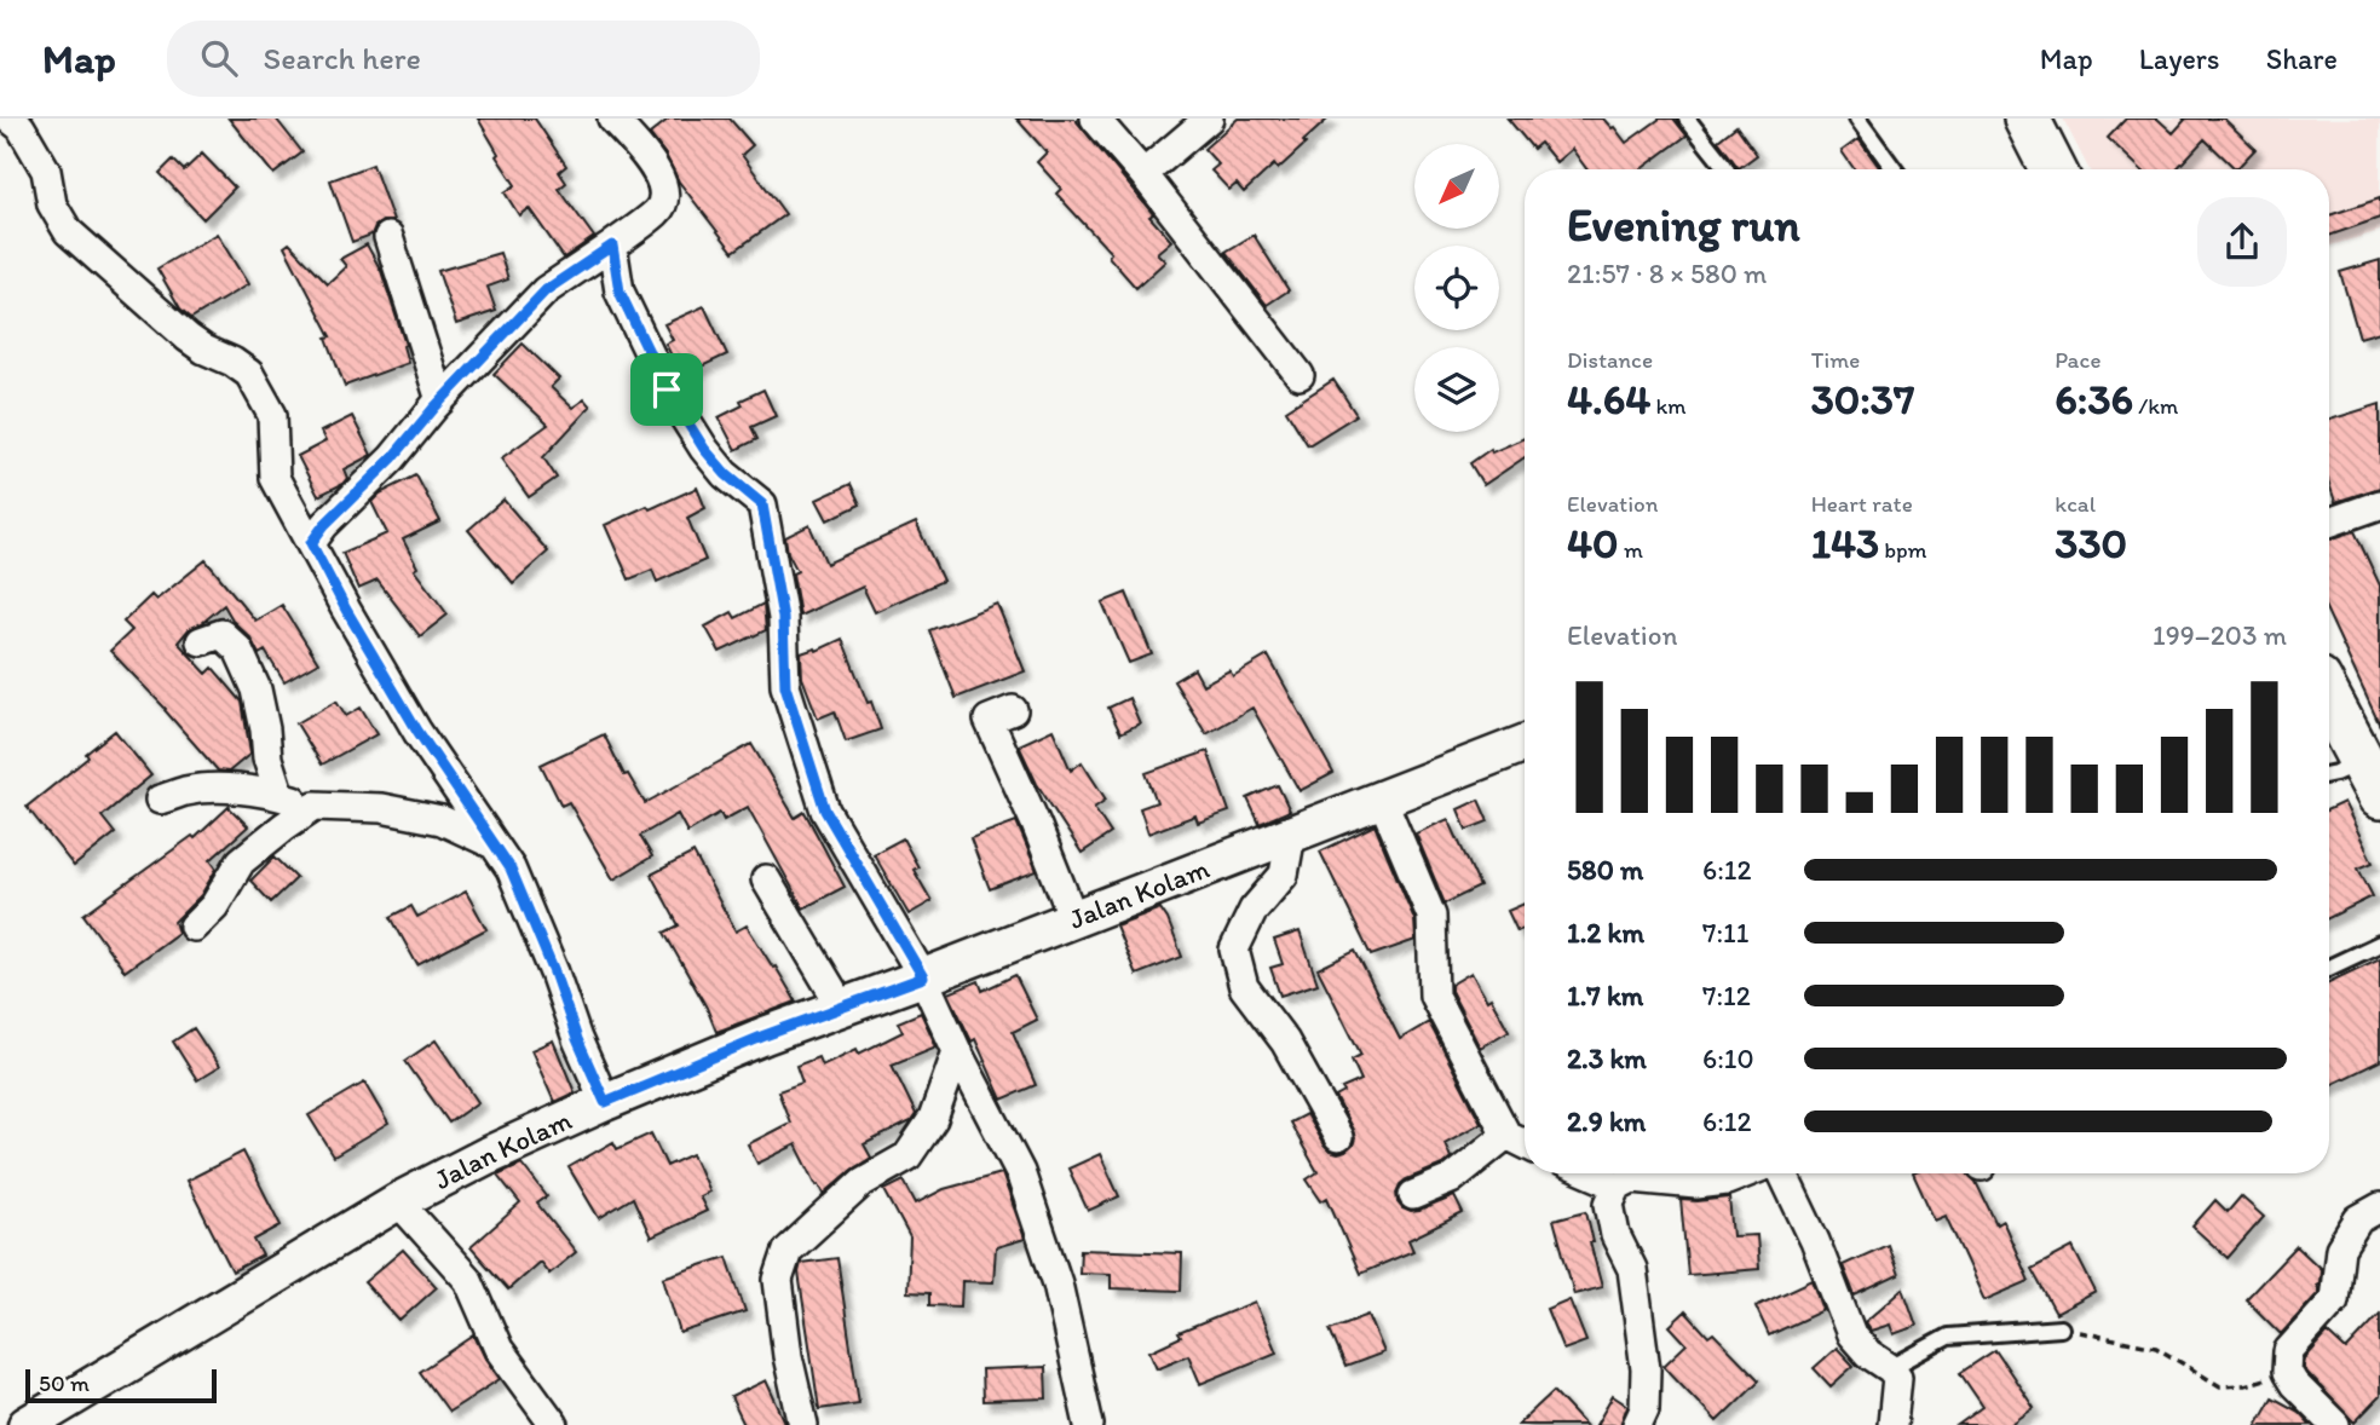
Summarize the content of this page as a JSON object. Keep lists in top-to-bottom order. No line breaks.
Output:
{"streets":{"street":["Jalan Kolam"]},"scale_bar":"50 m","north":"bottom left","page":{"header":"Map","search":"Search here","nav":["Map","Layers","Share"],"heading":["Evening run","21:57 · 8 × 580 m"],"stats":[["Distance","4.64 km"],["Time","30:37"],["Pace","6:36 /km"],["Elevation","40 m"],["Heart rate","143 bpm"],["kcal","330"]],"chart":["Elevation","199–203 m"],"list":[{"name":"580 m","note":"6:12"},{"name":"1.2 km","note":"7:11"},{"name":"1.7 km","note":"7:12"},{"name":"2.3 km","note":"6:10"},{"name":"2.9 km","note":"6:12"}],"scale":"50 m"}}
